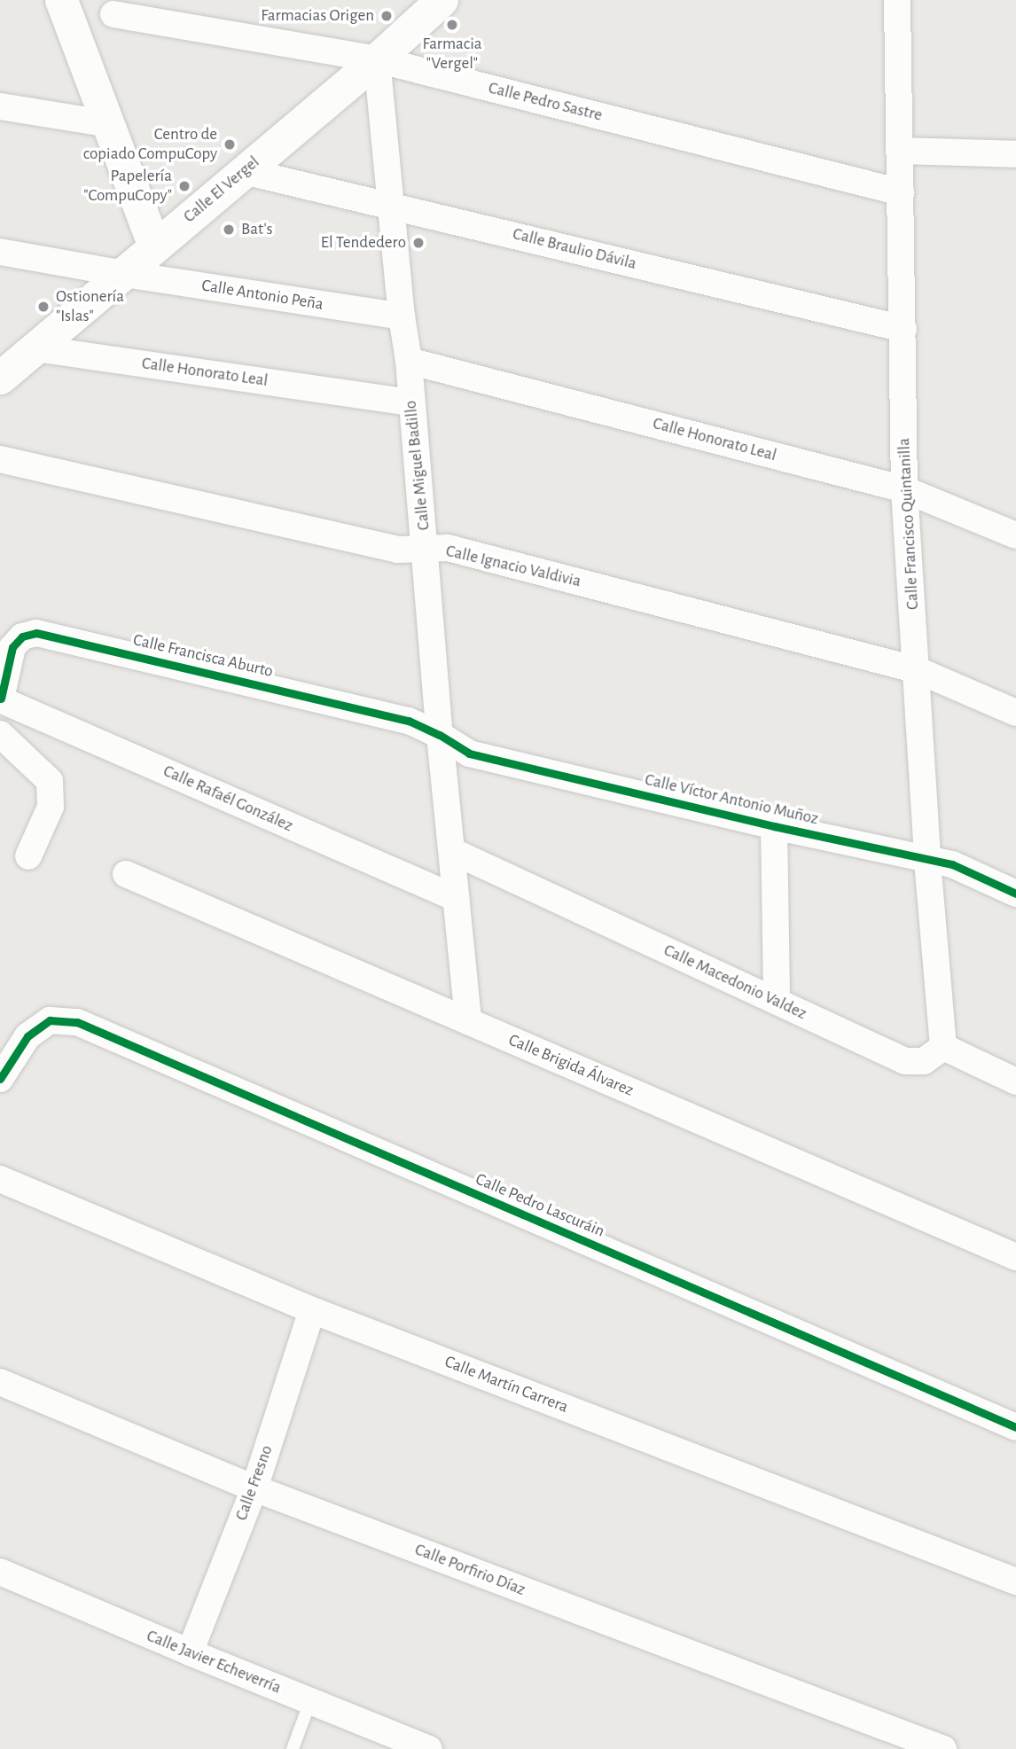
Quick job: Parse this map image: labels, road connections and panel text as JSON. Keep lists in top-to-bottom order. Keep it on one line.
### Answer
{"streets":{"street":["Calle Pedro Sastre","Calle El Vergel","Calle Braulio Dávila","Calle Antonio Peña","Calle Honorato Leal","Calle Miguel Badillo","Calle Francisco Quintanilla","Calle Ignacio Valdivia","Calle Francisca Aburto","Calle Rafaél González","Calle Víctor Antonio Muñoz","Calle Macedonio Valdez","Calle Brigida Álvarez","Calle Pedro Lascuráin","Calle Martín Carrera","Calle Fresno","Calle Porfirio Díaz","Calle Javier Echeverría"]},"crossings":[["Calle Pedro Sastre","Calle El Vergel"],["Calle Pedro Sastre","Calle Miguel Badillo"],["Calle Pedro Sastre","Calle Francisco Quintanilla"],["Calle El Vergel","Calle Braulio Dávila"],["Calle El Vergel","Calle Antonio Peña"],["Calle El Vergel","Calle Honorato Leal"],["Calle El Vergel","Calle Miguel Badillo"],["Calle Braulio Dávila","Calle Miguel Badillo"],["Calle Braulio Dávila","Calle Francisco Quintanilla"],["Calle Antonio Peña","Calle Miguel Badillo"],["Calle Honorato Leal","Calle Miguel Badillo"],["Calle Honorato Leal","Calle Francisco Quintanilla"],["Calle Miguel Badillo","Calle Ignacio Valdivia"],["Calle Miguel Badillo","Calle Francisca Aburto"],["Calle Miguel Badillo","Calle Rafaél González"],["Calle Miguel Badillo","Calle Víctor Antonio Muñoz"],["Calle Miguel Badillo","Calle Macedonio Valdez"],["Calle Miguel Badillo","Calle Brigida Álvarez"],["Calle Francisco Quintanilla","Calle Ignacio Valdivia"],["Calle Francisco Quintanilla","Calle Víctor Antonio Muñoz"],["Calle Francisco Quintanilla","Calle Macedonio Valdez"],["Calle Francisca Aburto","Calle Rafaél González"],["Calle Francisca Aburto","Calle Víctor Antonio Muñoz"],["Calle Martín Carrera","Calle Fresno"],["Calle Fresno","Calle Porfirio Díaz"],["Calle Fresno","Calle Javier Echeverría"]],"places":["Farmacias Origen","Farmacia \"Vergel\"","Centro de copiado CompuCopy","Papelería \"CompuCopy\"","Bat's","El Tendedero","Ostionería \"Islas\""]}
